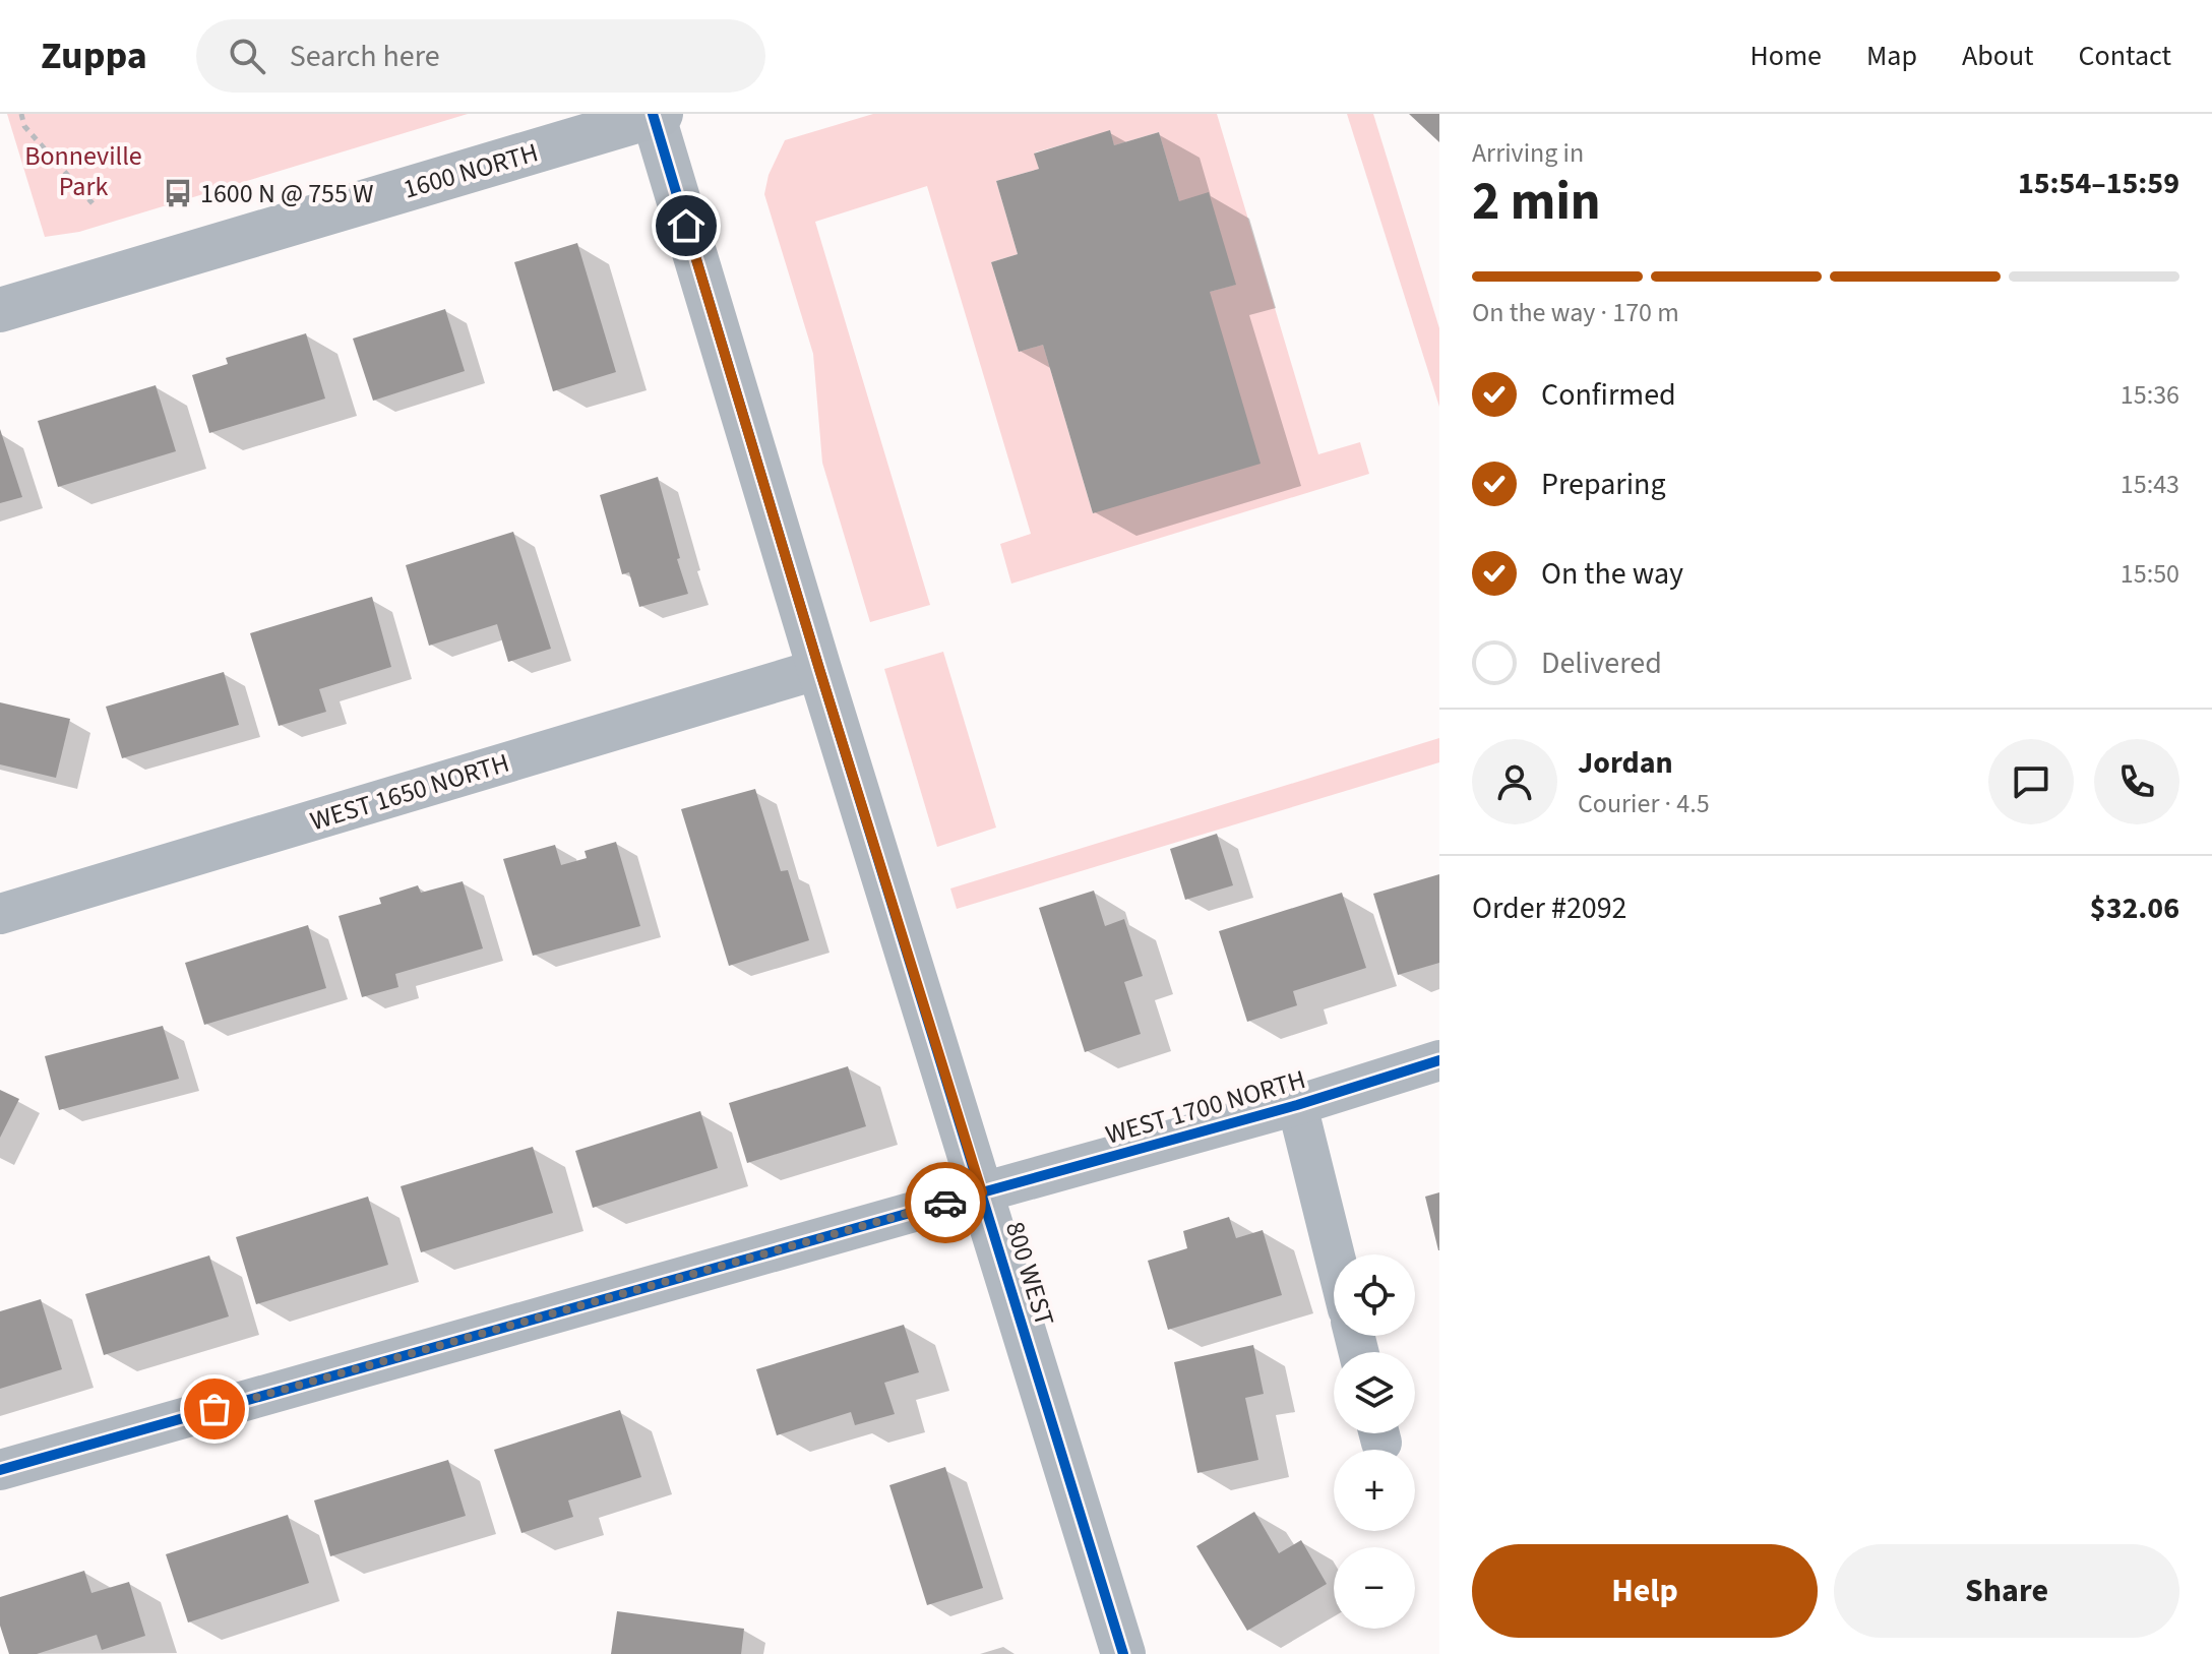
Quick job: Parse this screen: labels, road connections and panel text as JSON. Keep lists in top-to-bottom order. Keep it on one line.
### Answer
{"streets":{"main road":["1600 NORTH"],"street":["WEST 1650 NORTH","WEST 1700 NORTH","800 WEST"]},"crossings":[["1600 NORTH","800 WEST"],["WEST 1650 NORTH","800 WEST"],["WEST 1700 NORTH","800 WEST"]],"parks":["Bonneville Park"],"places":{"bus stop":["1600 N @ 755 W"]},"page":{"header":"Zuppa","search":"Search here","nav":["Home","Map","About","Contact"],"heading":["2 min","Arriving in","15:54–15:59"],"panel":["Jordan","Courier · 4.5","Order #2092","$32.06"],"bar":"On the way · 170 m","list":[["Confirmed","15:36"],["Preparing","15:43"],["On the way","15:50"],"Delivered"],"map_buttons":["+","−"],"buttons":["Help","Share"]}}
